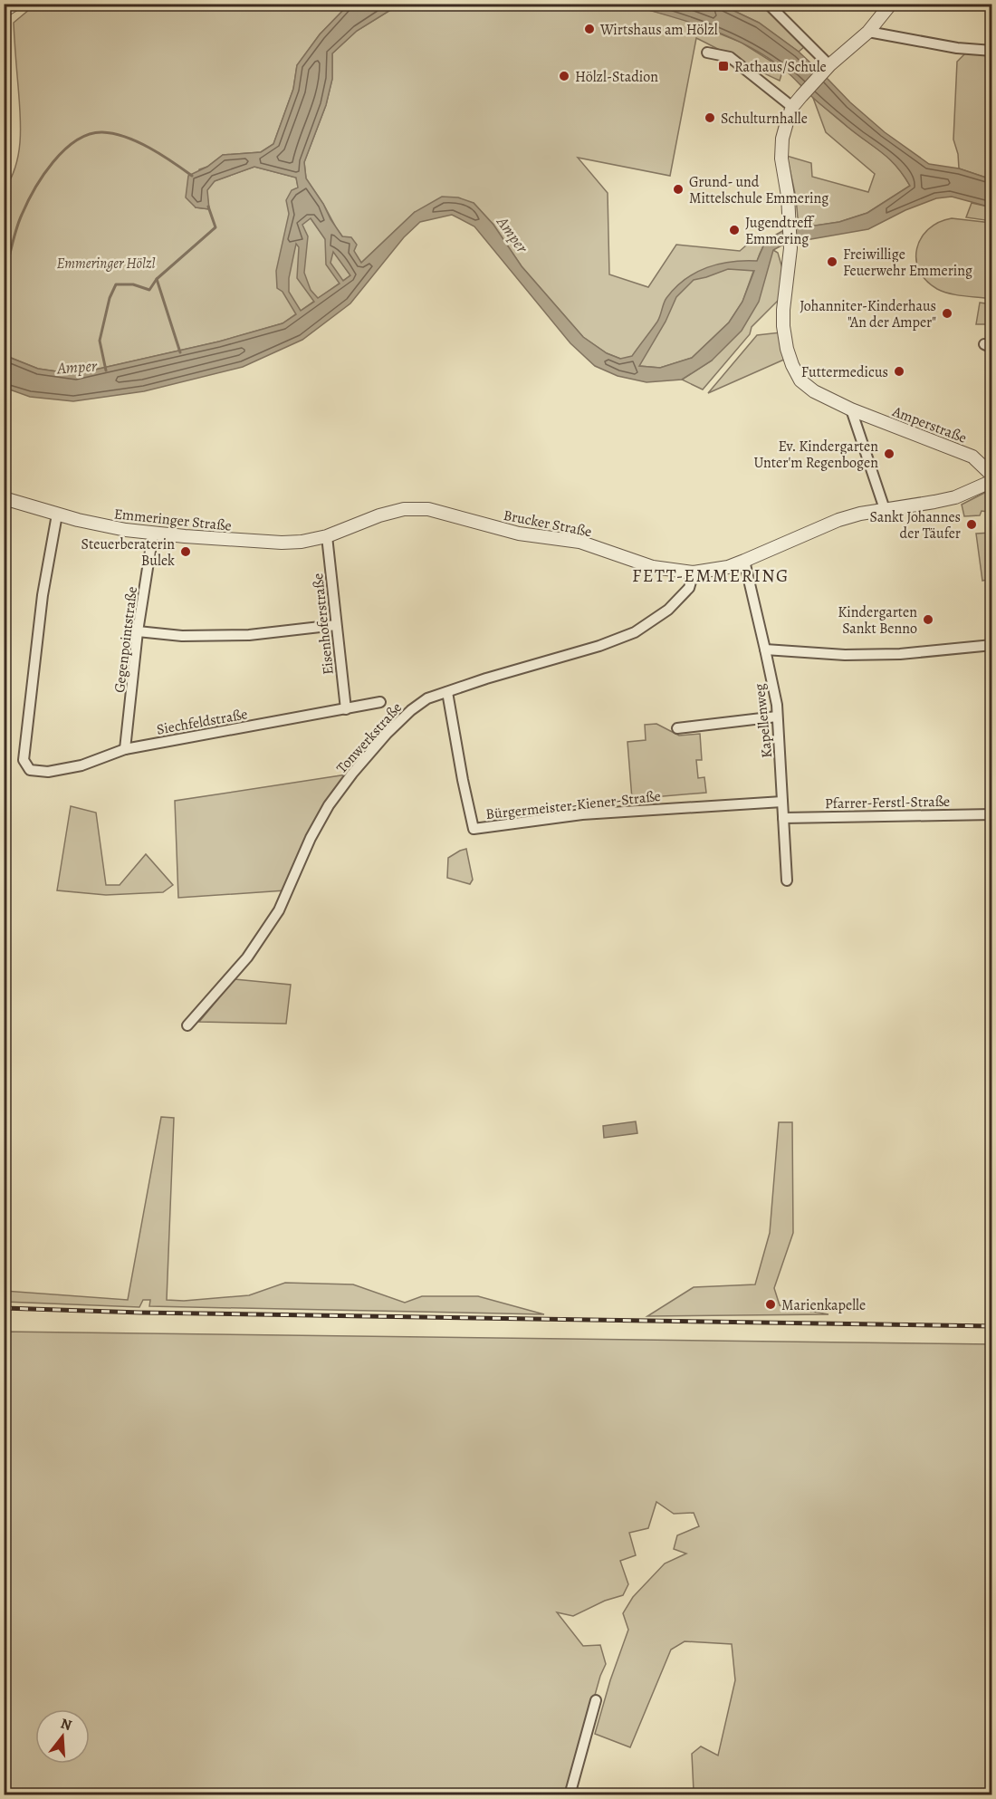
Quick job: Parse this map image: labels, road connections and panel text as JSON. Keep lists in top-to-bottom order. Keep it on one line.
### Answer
{"streets":{"street":["Amperstraße","Emmeringer Straße","Brucker Straße","Eisenhoferstraße","Gegenpointstraße","Siechfeldstraße","Kapellenweg","Tonwerkstraße","Pfarrer-Ferstl-Straße","Bürgermeister-Kiener-Straße"]},"crossings":[["Emmeringer Straße","Brucker Straße"],["Emmeringer Straße","Eisenhoferstraße"],["Emmeringer Straße","Gegenpointstraße"],["Emmeringer Straße","Siechfeldstraße"],["Brucker Straße","Kapellenweg"],["Brucker Straße","Tonwerkstraße"],["Eisenhoferstraße","Siechfeldstraße"],["Gegenpointstraße","Siechfeldstraße"],["Kapellenweg","Pfarrer-Ferstl-Straße"],["Kapellenweg","Bürgermeister-Kiener-Straße"],["Tonwerkstraße","Bürgermeister-Kiener-Straße"]],"districts":["FETT-EMMERING"],"water":["Amper"],"parks":["Emmeringer Hölzl"],"places":{"other":["Wirtshaus am Hölzl","Hölzl-Stadion","Schulturnhalle","Grund- und Mittelschule Emmering","Jugendtreff Emmering","Freiwillige Feuerwehr Emmering","Johanniter-Kinderhaus \"An der Amper\"","Futtermedicus","Ev. Kindergarten Unter'm Regenbogen","Sankt Johannes der Täufer","Steuerberaterin Bulek","Kindergarten Sankt Benno","Marienkapelle"],"transit":["Rathaus/Schule"]},"north":"top"}
